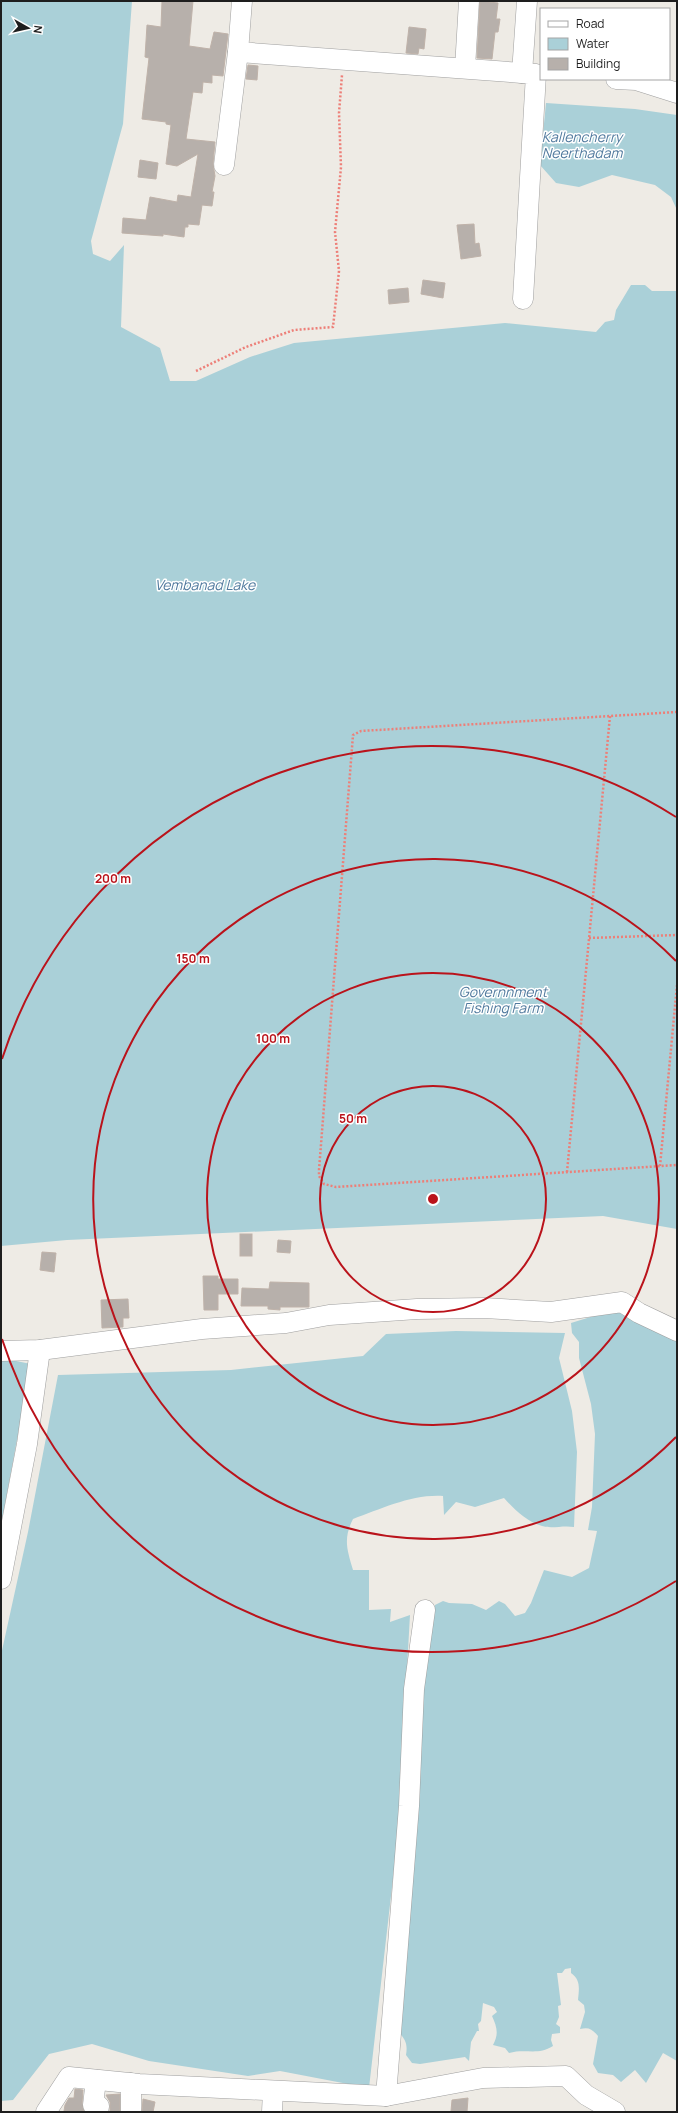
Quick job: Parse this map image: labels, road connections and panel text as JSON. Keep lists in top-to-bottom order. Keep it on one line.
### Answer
{"water":["Kallencherry Neerthadam","Vembanad Lake","Governnment Fishing Farm"],"legend":["Road","Water","Building"],"north":"right","rings":["200 m","150 m","100 m","50 m"]}
